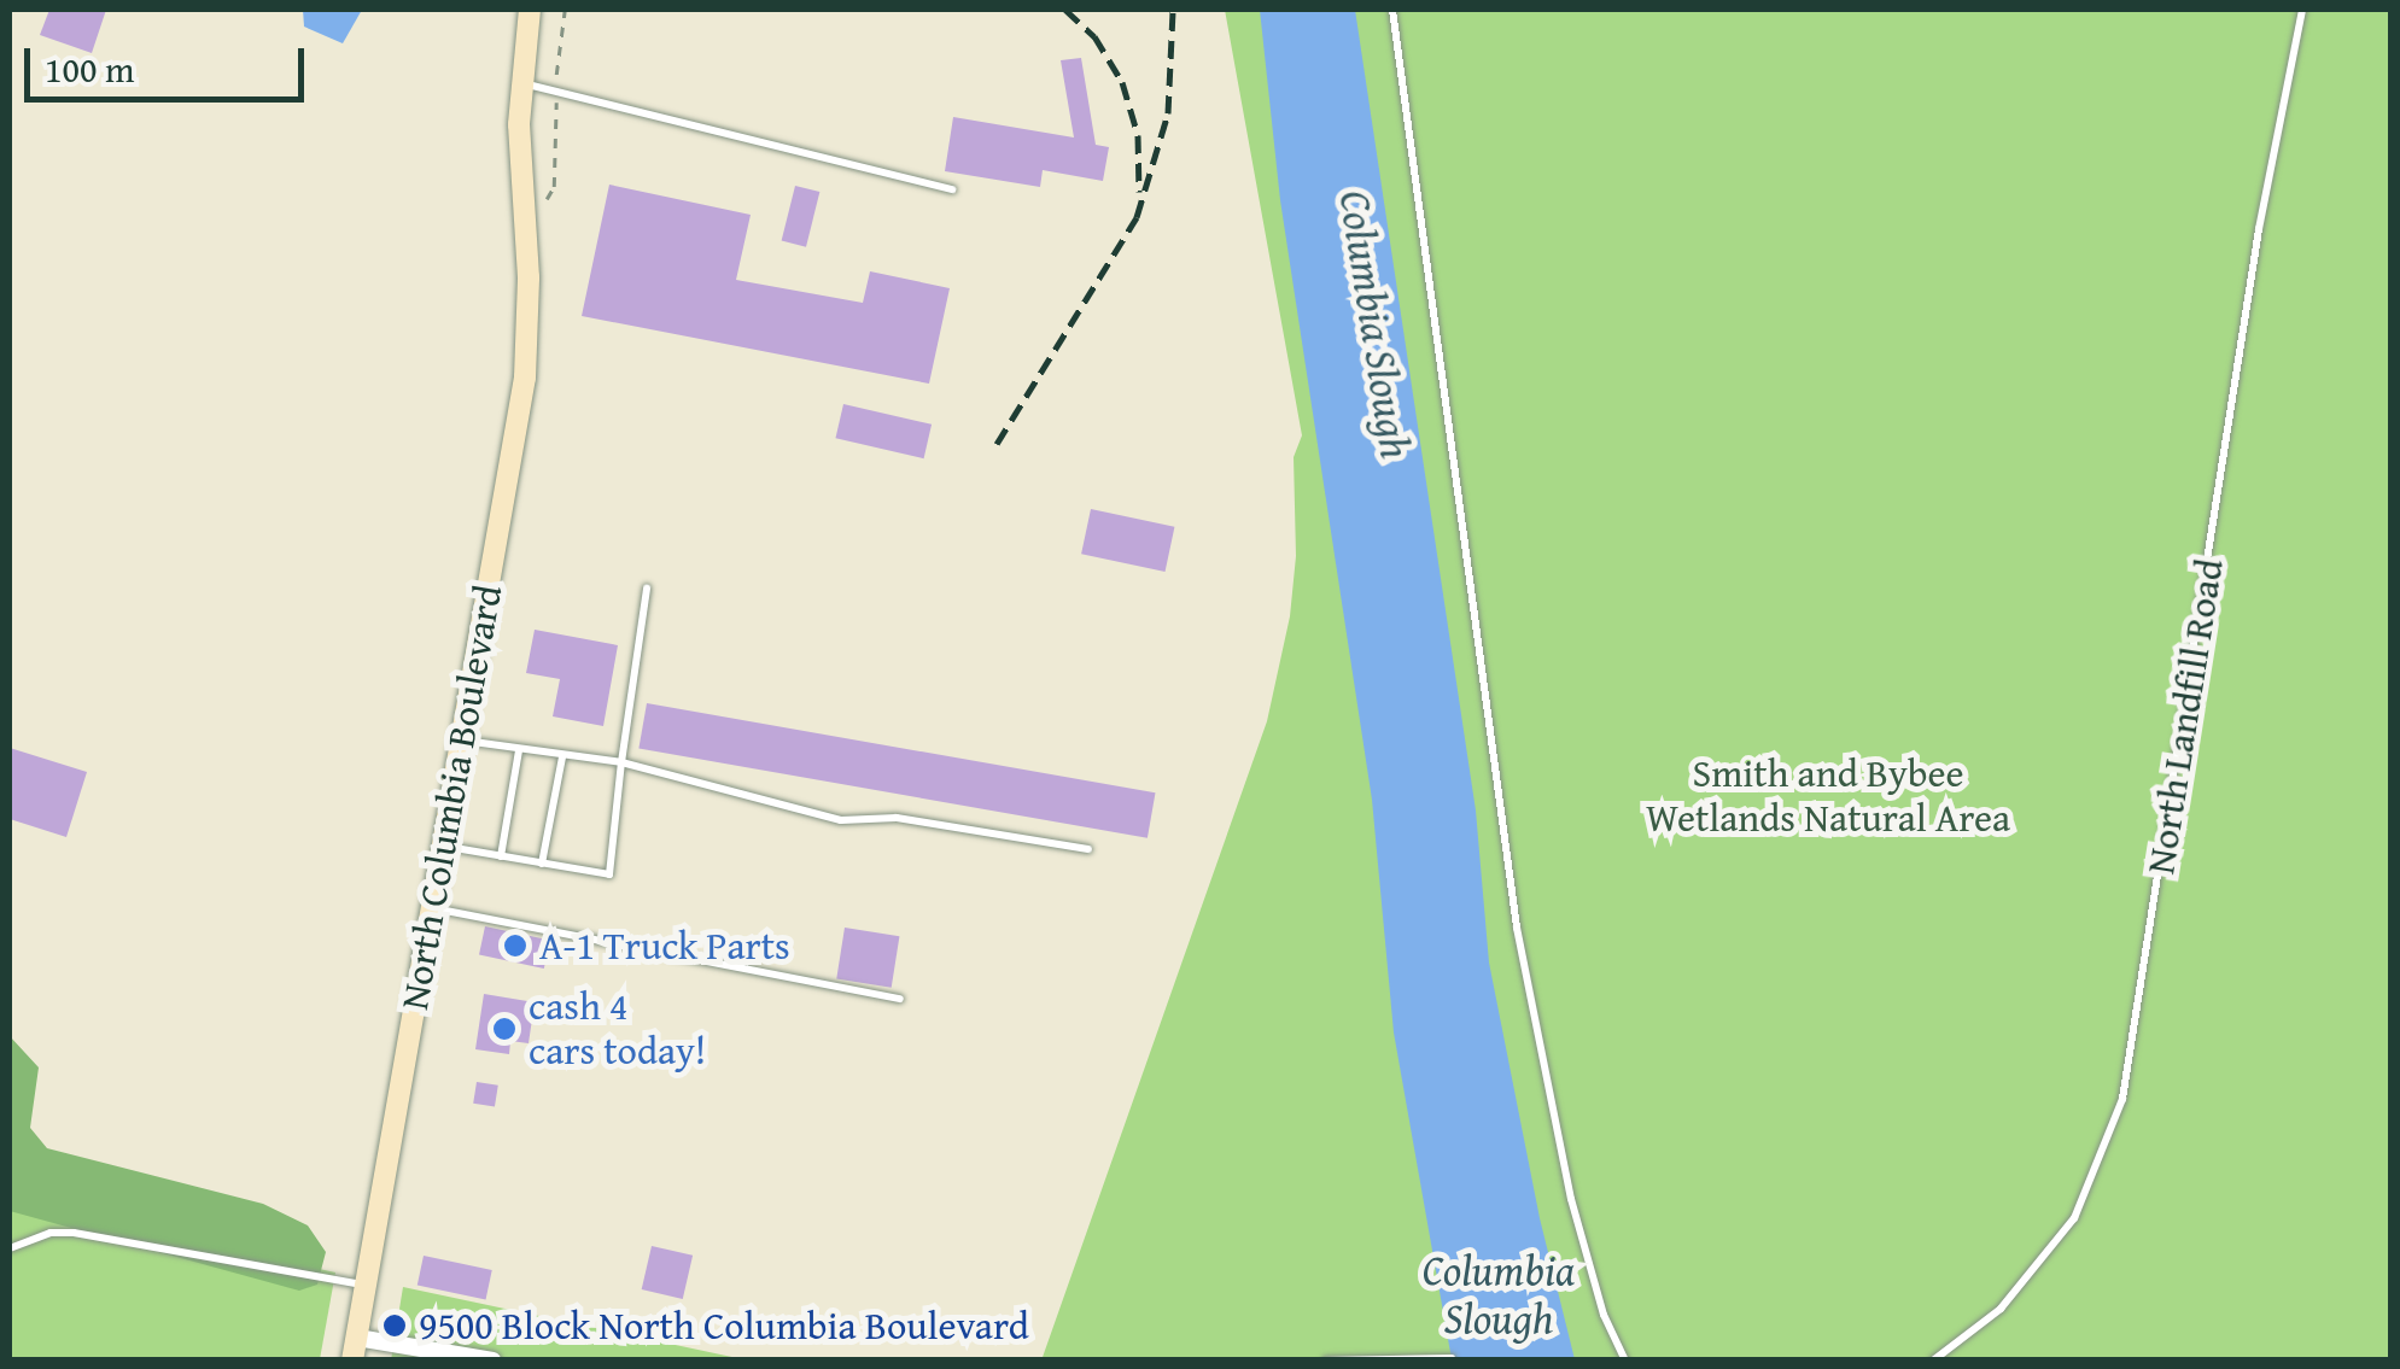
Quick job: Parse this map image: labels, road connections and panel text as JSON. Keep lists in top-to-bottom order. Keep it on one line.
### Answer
{"streets":{"main road":["North Columbia Boulevard"],"lane":["North Landfill Road"]},"water":["Columbia Slough"],"parks":["Smith and Bybee Wetlands Natural Area"],"places":["A-1 Truck Parts","cash 4 cars today!","9500 Block North Columbia Boulevard"],"scale_bar":"100 m"}
